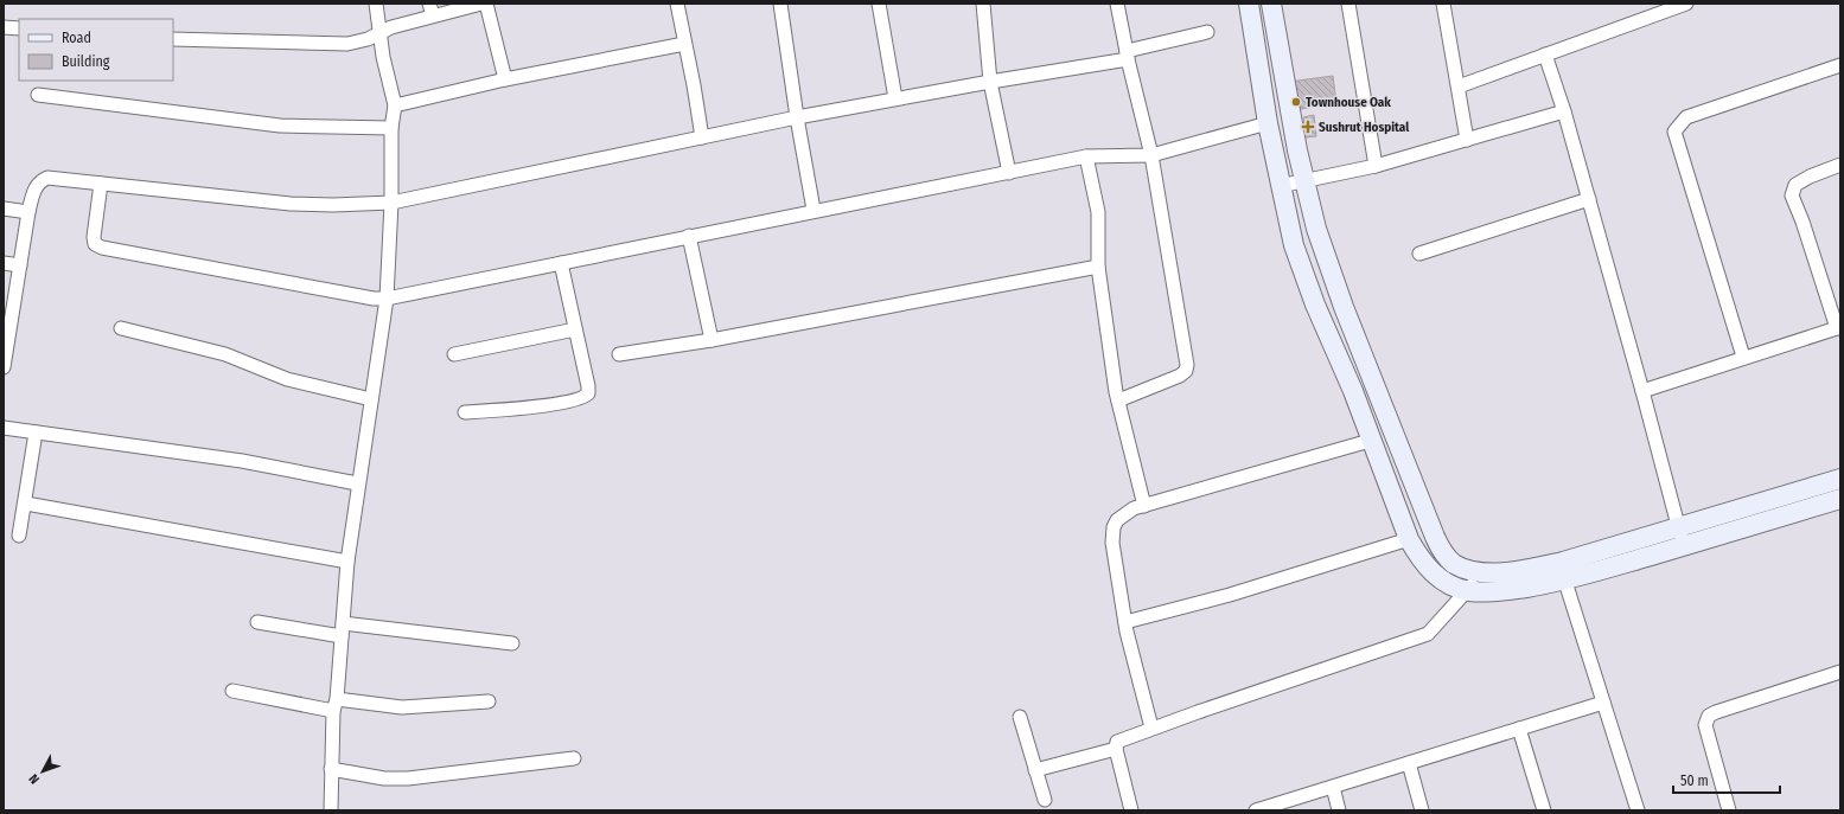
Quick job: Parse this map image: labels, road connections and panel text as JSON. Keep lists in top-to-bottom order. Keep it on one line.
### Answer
{"places":{"other":["Townhouse Oak"],"health":["Sushrut Hospital"]},"legend":["Road","Building"],"scale_bar":"50 m","north":"bottom left"}
